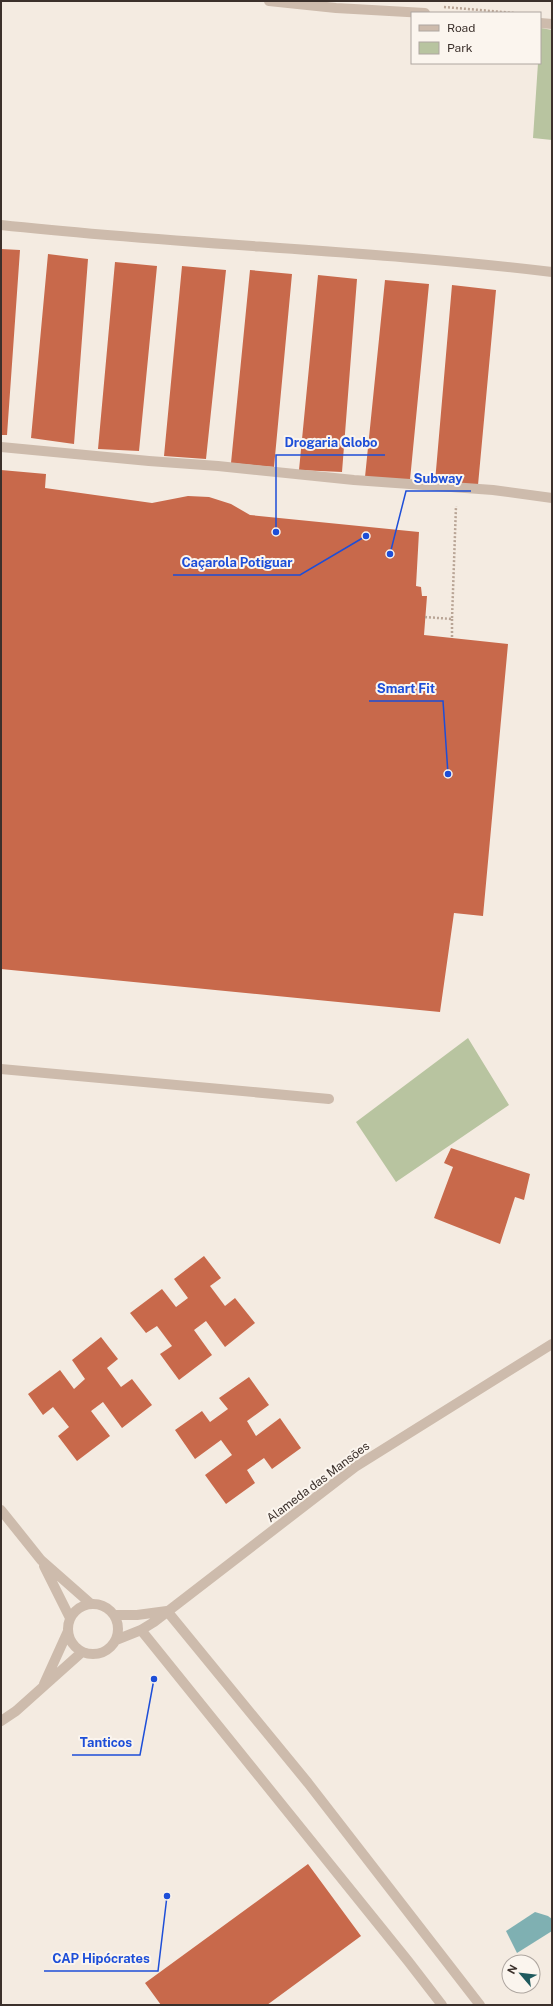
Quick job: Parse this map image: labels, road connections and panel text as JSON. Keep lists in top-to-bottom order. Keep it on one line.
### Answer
{"streets":{"street":["Alameda das Mansões"]},"places":["Drogaria Globo","Caçarola Potiguar","Subway","Smart Fit","Tanticos","CAP Hipócrates"],"legend":["Road","Park"],"north":"top left"}
